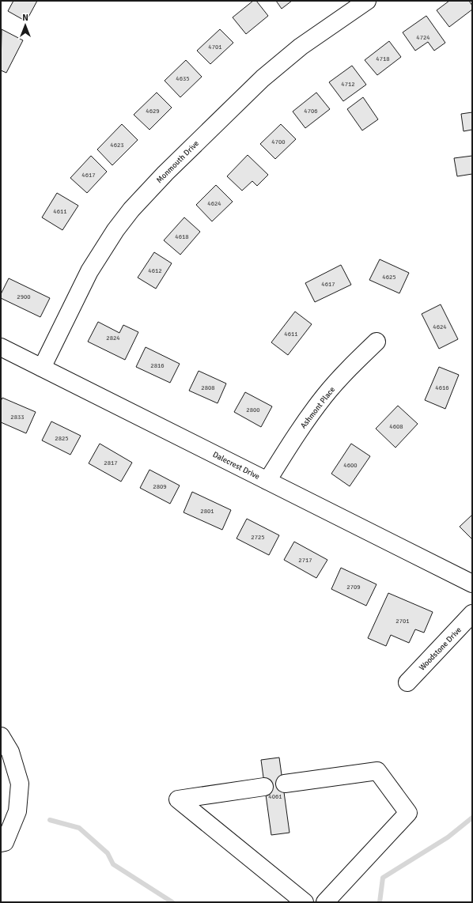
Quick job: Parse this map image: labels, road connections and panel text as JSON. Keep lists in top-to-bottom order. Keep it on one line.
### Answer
{"streets":{"street":["Monmouth Drive","Ashmont Place","Dalecrest Drive","Woodstone Drive"]},"crossings":[["Monmouth Drive","Dalecrest Drive"],["Ashmont Place","Dalecrest Drive"]],"house_numbers":["4724","4701","4718","4635","4712","4629","4706","4700","4623","4617","4624","4611","4618","4612","4625","4617","2900","4624","4611","2824","2816","2808","4616","2800","2833","4608","2825","2817","4600","2809","2801","2725","2717","2709","2701","4061"],"north":"top"}
